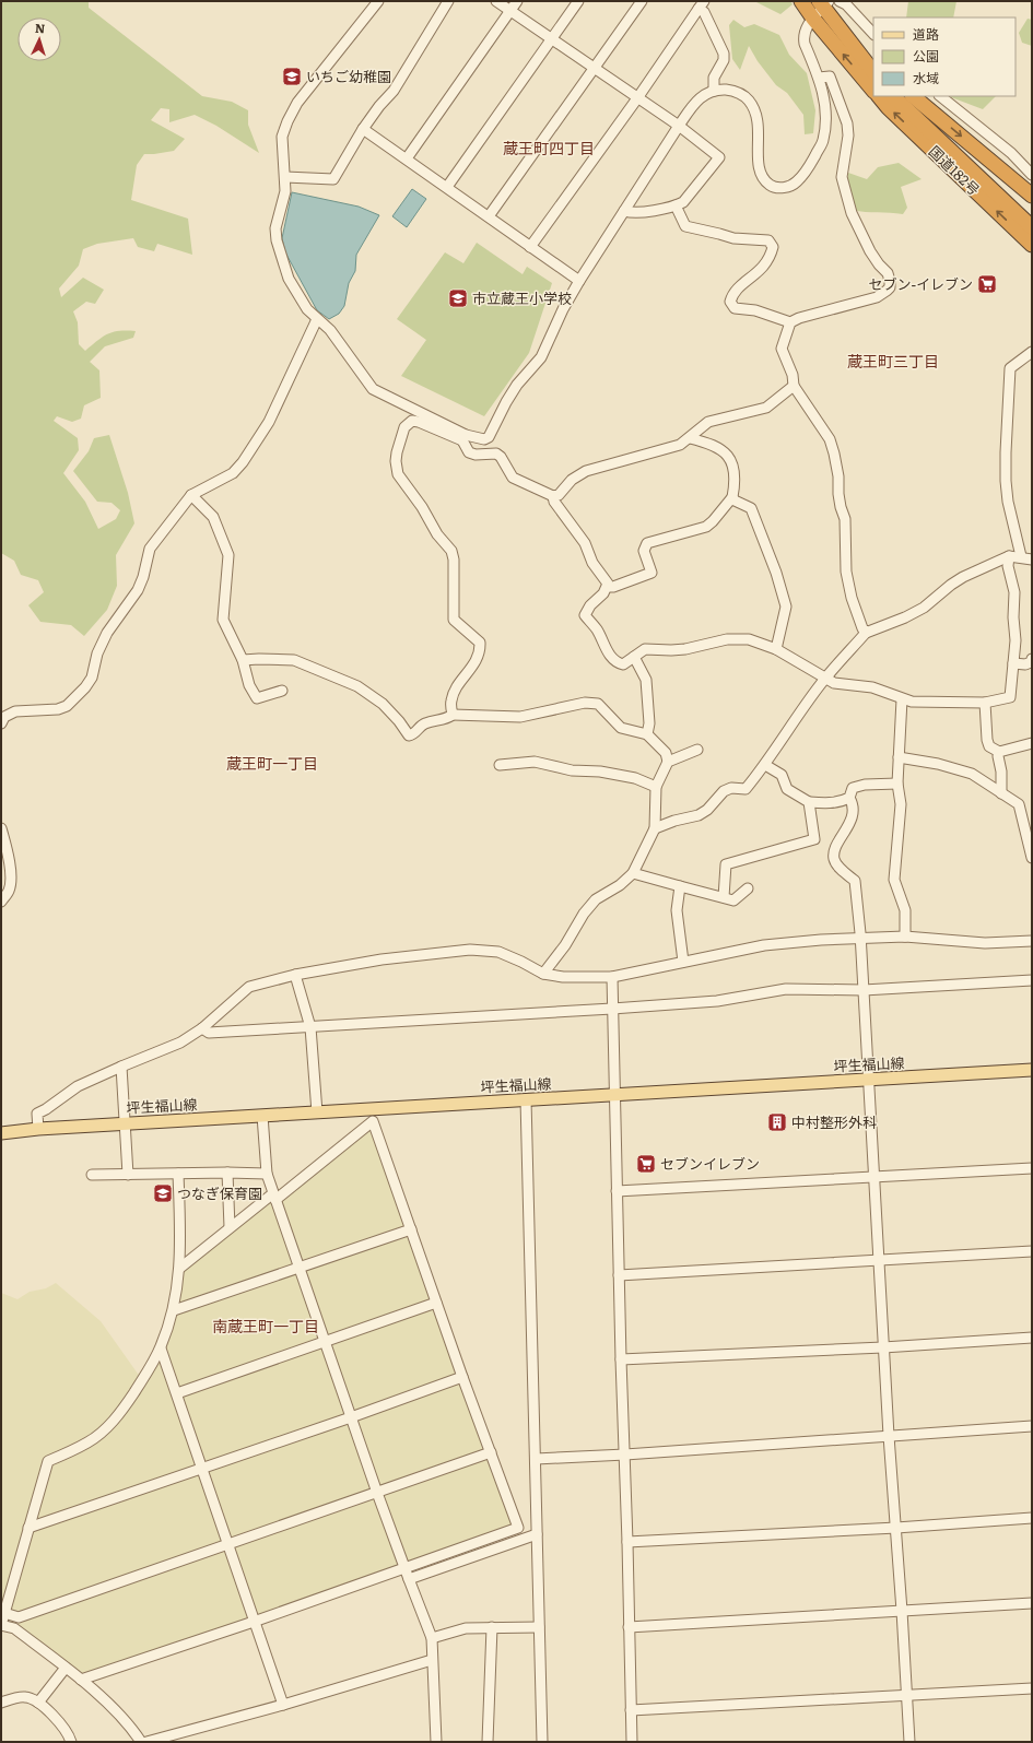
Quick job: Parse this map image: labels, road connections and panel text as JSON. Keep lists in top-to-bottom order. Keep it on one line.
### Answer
{"streets":{"highway":["国道182号"],"main road":["坪生福山線"]},"districts":["蔵王町四丁目","蔵王町三丁目","蔵王町一丁目","南蔵王町一丁目"],"places":{"school or university":["いちご幼稚園","市立蔵王小学校","つなぎ保育園"],"supermarket":["セブン-イレブン","セブンイレブン"],"building":["中村整形外科"]},"legend":["道路","公園","水域"],"north":"top"}
